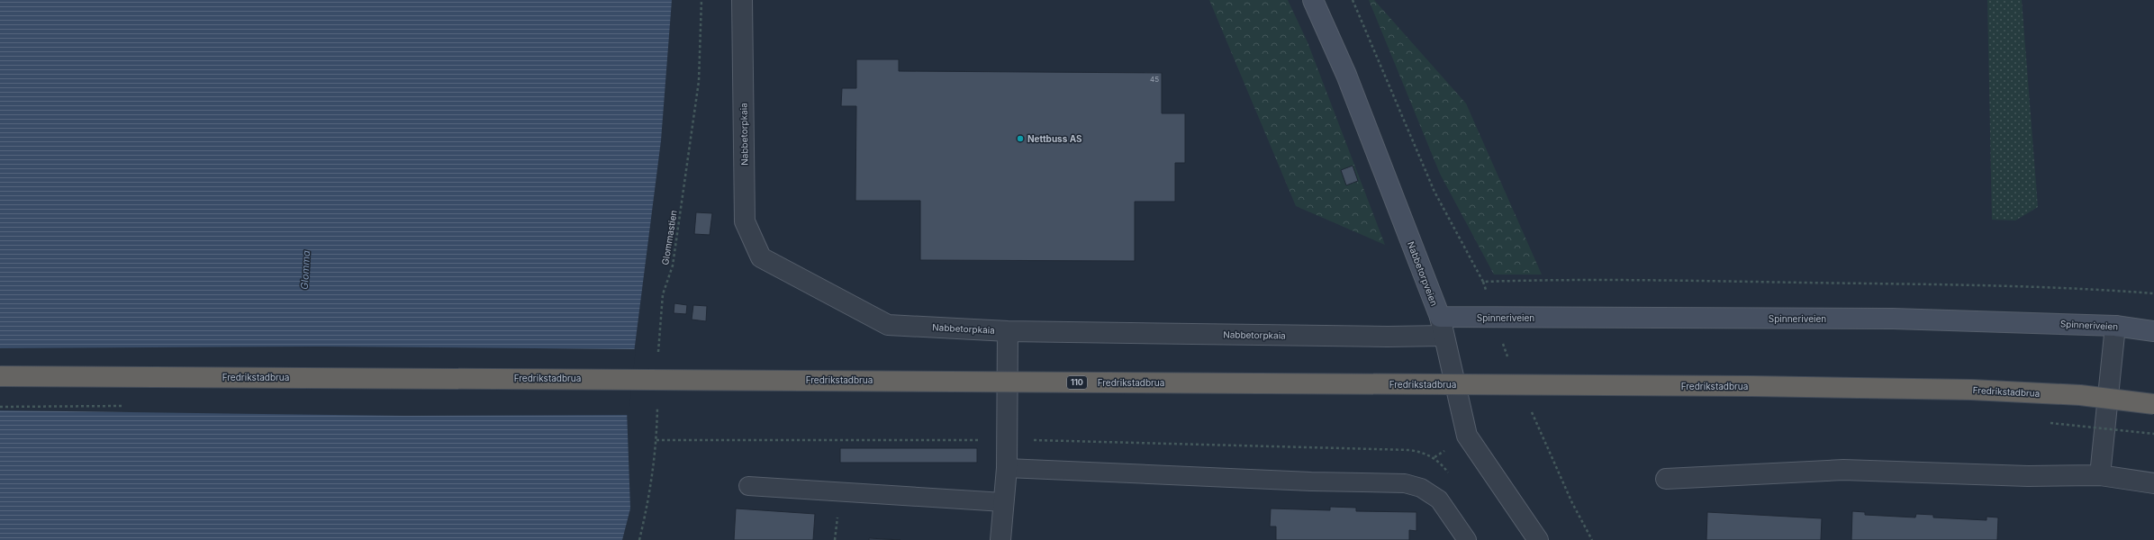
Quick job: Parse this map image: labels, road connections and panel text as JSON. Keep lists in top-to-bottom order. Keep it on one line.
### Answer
{"streets":{"highway":["Fredrikstadbrua","110"],"main road":["Nabbetorpveien","Spinneriveien"],"street":["Nabbetorpkaia"],"path":["Glommastien"]},"crossings":[["Nabbetorpkaia","Nabbetorpveien"],["Nabbetorpkaia","Spinneriveien"],["Nabbetorpveien","Spinneriveien"]],"water":["Glomma"],"places":["Nettbuss AS"],"house_numbers":["45"]}
